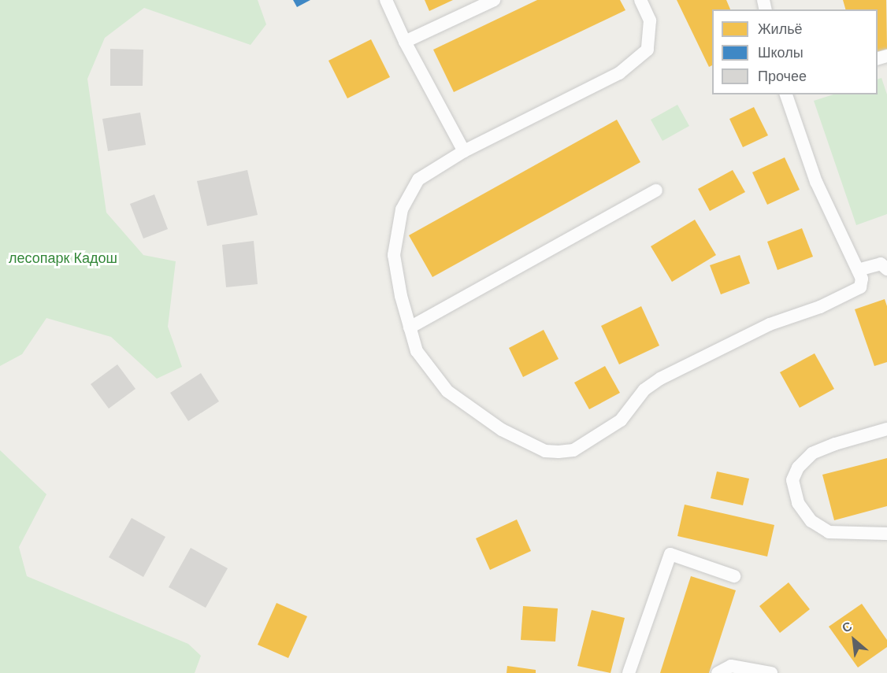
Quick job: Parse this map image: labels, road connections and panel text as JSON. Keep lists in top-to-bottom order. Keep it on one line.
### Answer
{"parks":["лесопарк Кадош"],"legend":["Жильё","Школы","Прочее"],"north":"top left"}
